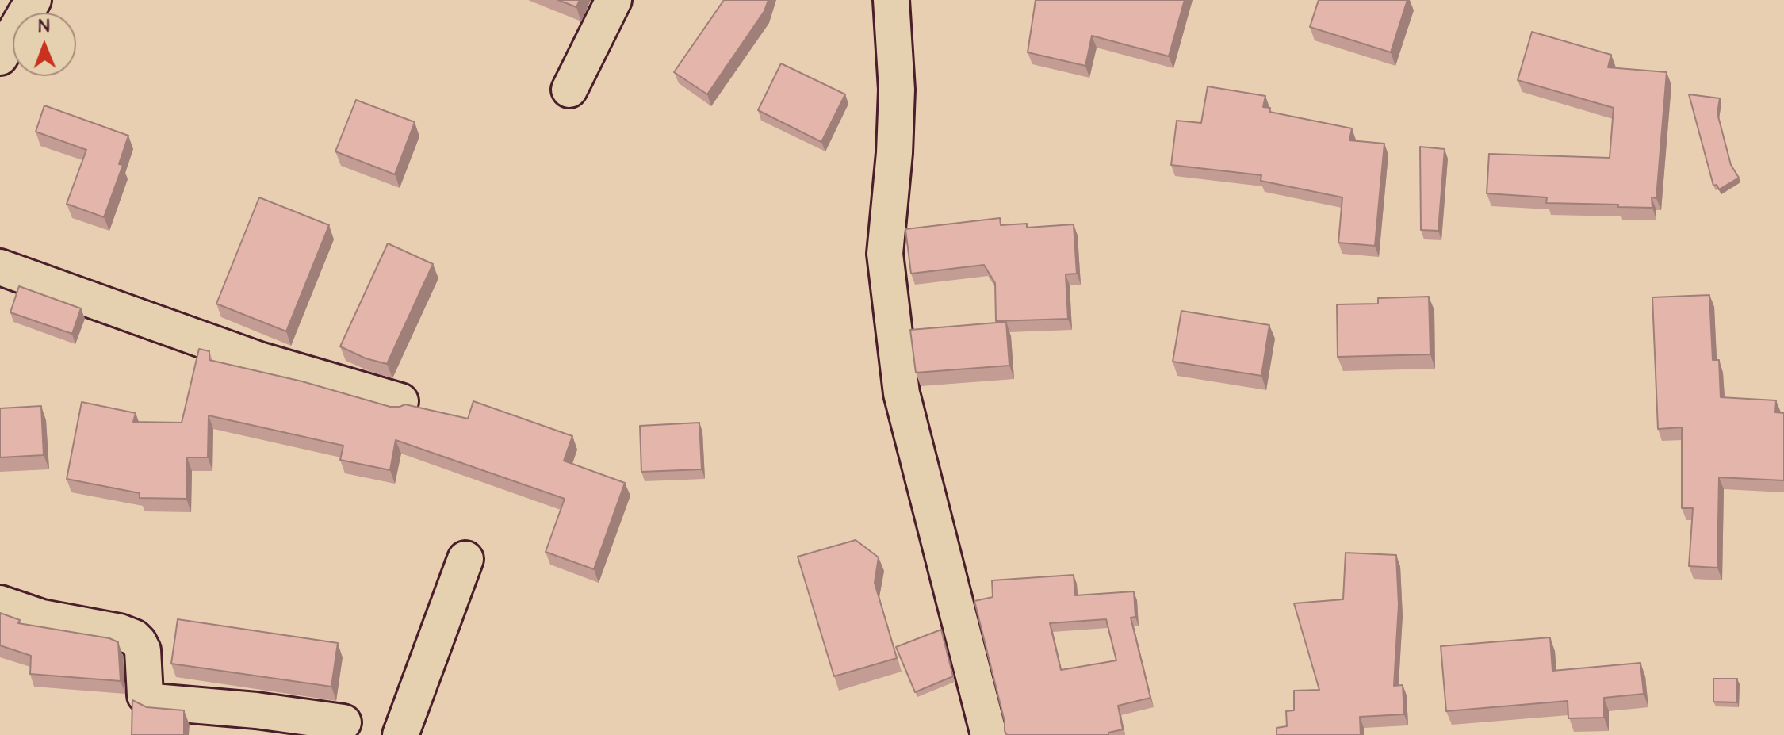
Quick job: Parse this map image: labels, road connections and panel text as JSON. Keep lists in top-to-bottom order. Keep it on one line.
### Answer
{"north":"top"}
